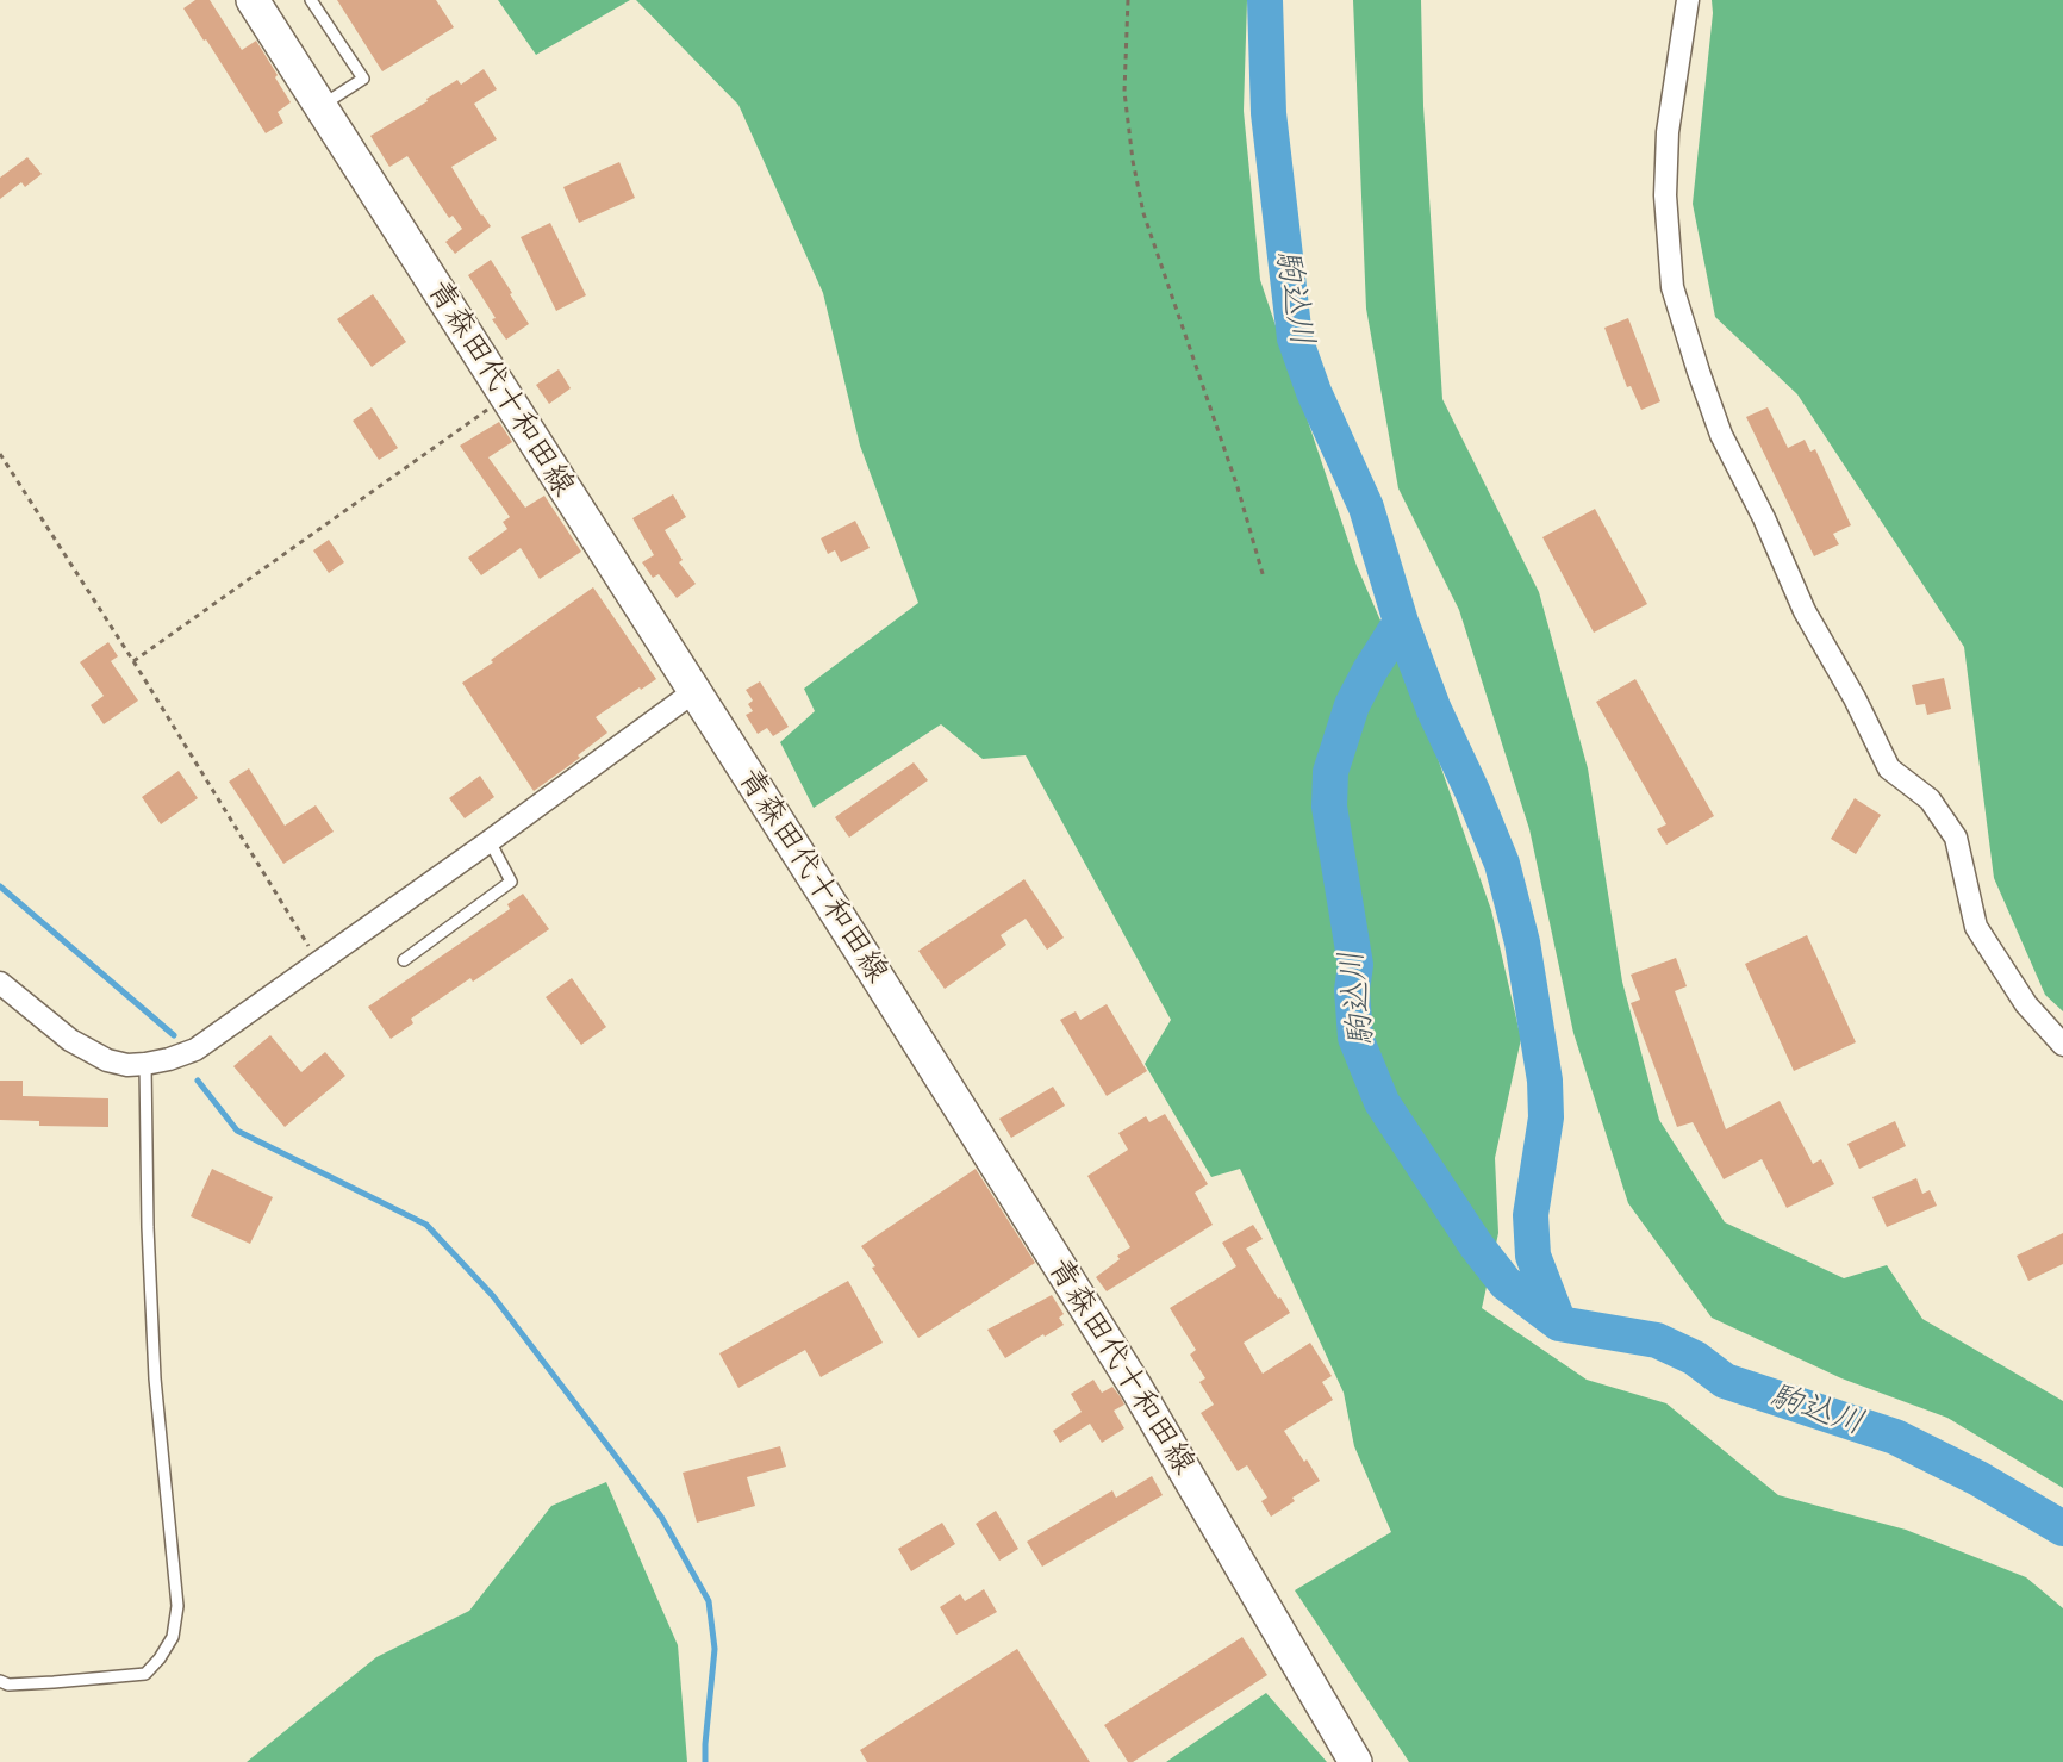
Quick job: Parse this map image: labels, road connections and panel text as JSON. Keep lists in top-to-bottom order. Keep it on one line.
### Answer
{"streets":{"main road":["青森田代十和田線"]},"water":["駒込川"]}
